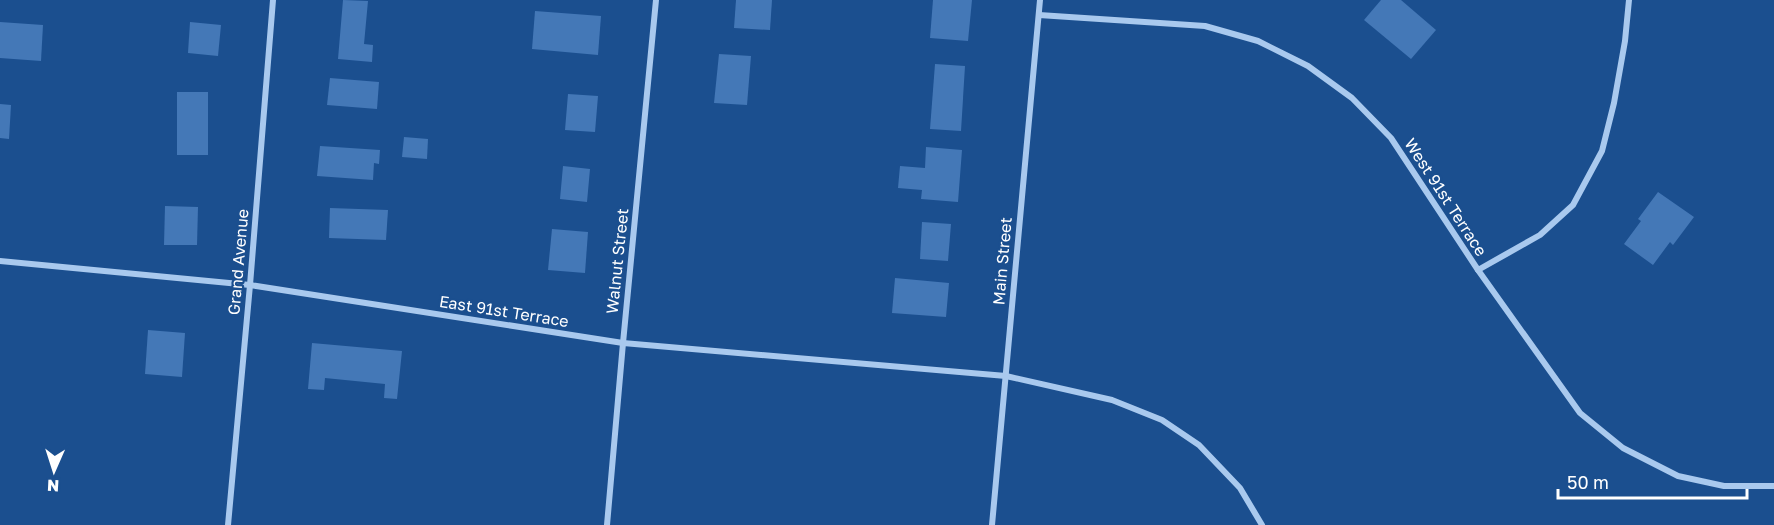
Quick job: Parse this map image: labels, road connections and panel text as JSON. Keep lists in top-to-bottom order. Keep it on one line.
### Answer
{"streets":{"street":["West 91st Terrace","Walnut Street","Main Street","Grand Avenue","East 91st Terrace"]},"crossings":[["West 91st Terrace","Main Street"],["Walnut Street","East 91st Terrace"],["Main Street","East 91st Terrace"],["Grand Avenue","East 91st Terrace"]],"scale_bar":"50 m","north":"bottom"}
